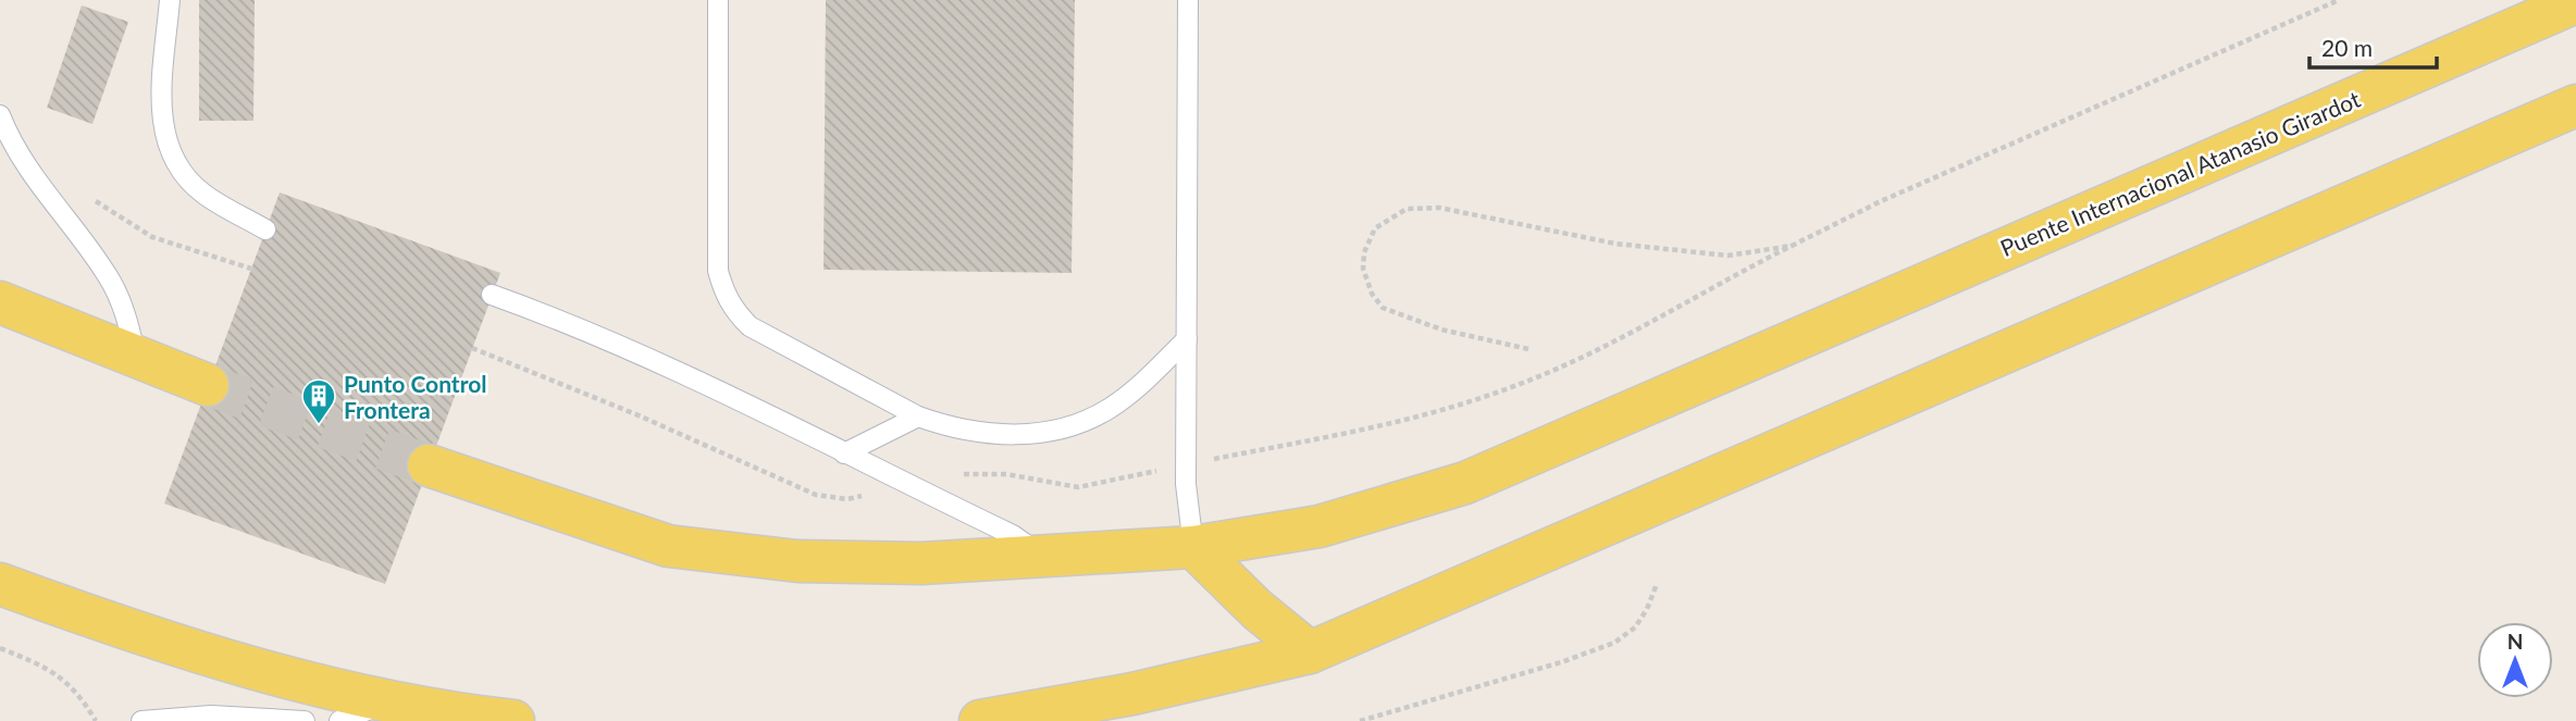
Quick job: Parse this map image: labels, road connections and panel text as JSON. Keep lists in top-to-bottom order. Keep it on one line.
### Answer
{"streets":{"main road":["Puente Internacional Atanasio Girardot"]},"places":{"building":["Punto Control Frontera"]},"scale_bar":"20 m","north":"top"}
